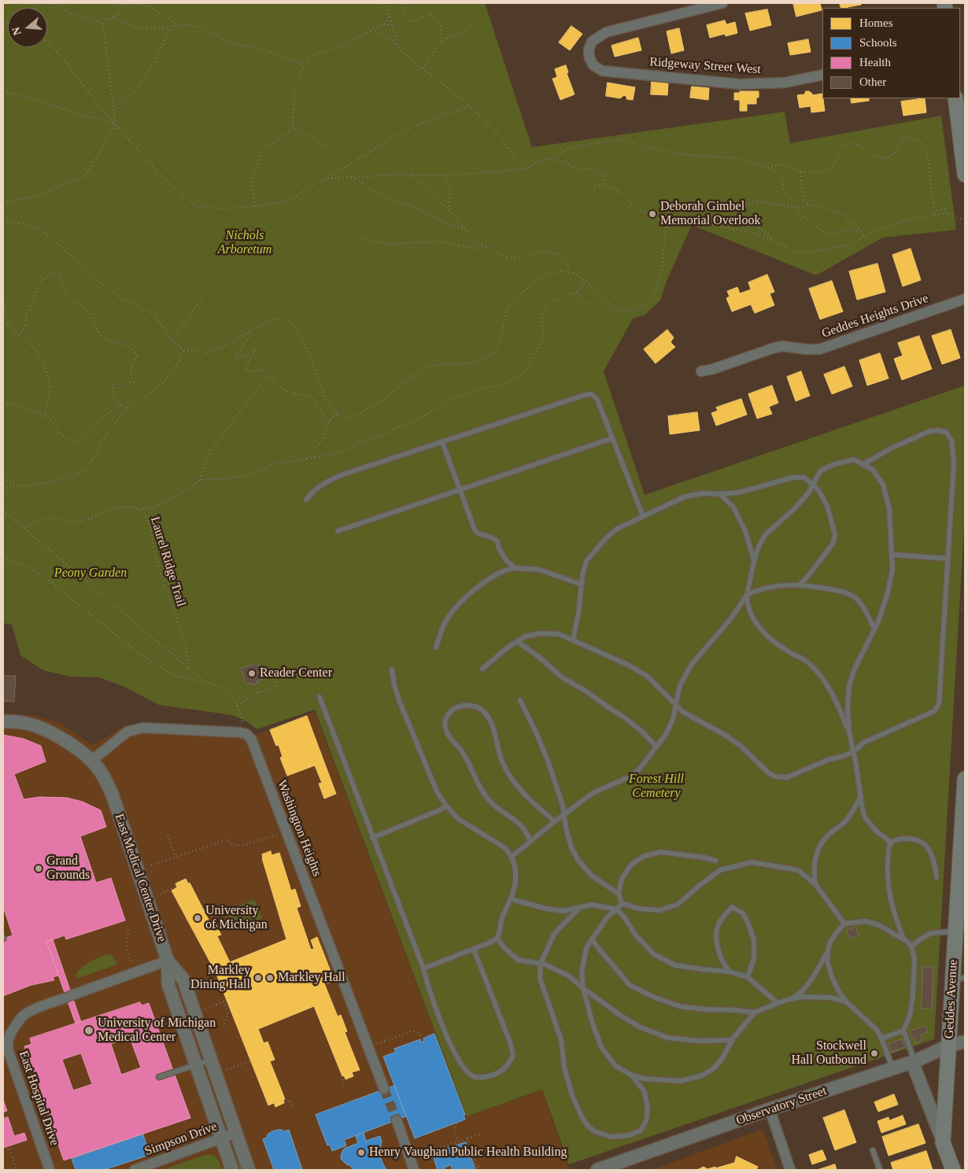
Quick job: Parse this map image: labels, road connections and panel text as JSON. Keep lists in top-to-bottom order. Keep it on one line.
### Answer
{"streets":{"main road":["Geddes Avenue"],"street":["Ridgeway Street West","Geddes Heights Drive","Washington Heights","East Medical Center Drive","East Hospital Drive","Observatory Street","Simpson Drive"],"path":["Laurel Ridge Trail"]},"crossings":[["East Medical Center Drive","East Hospital Drive"],["East Medical Center Drive","Simpson Drive"],["Geddes Avenue","Observatory Street"]],"parks":["Nichols Arboretum","Peony Garden","Forest Hill Cemetery"],"places":["Deborah Gimbel Memorial Overlook","Reader Center","Grand Grounds","University of Michigan","Markley Dining Hall","Markley Hall","University of Michigan Medical Center","Stockwell Hall Outbound","Henry Vaughan Public Health Building"],"legend":["Homes","Schools","Health","Other"],"north":"left"}
